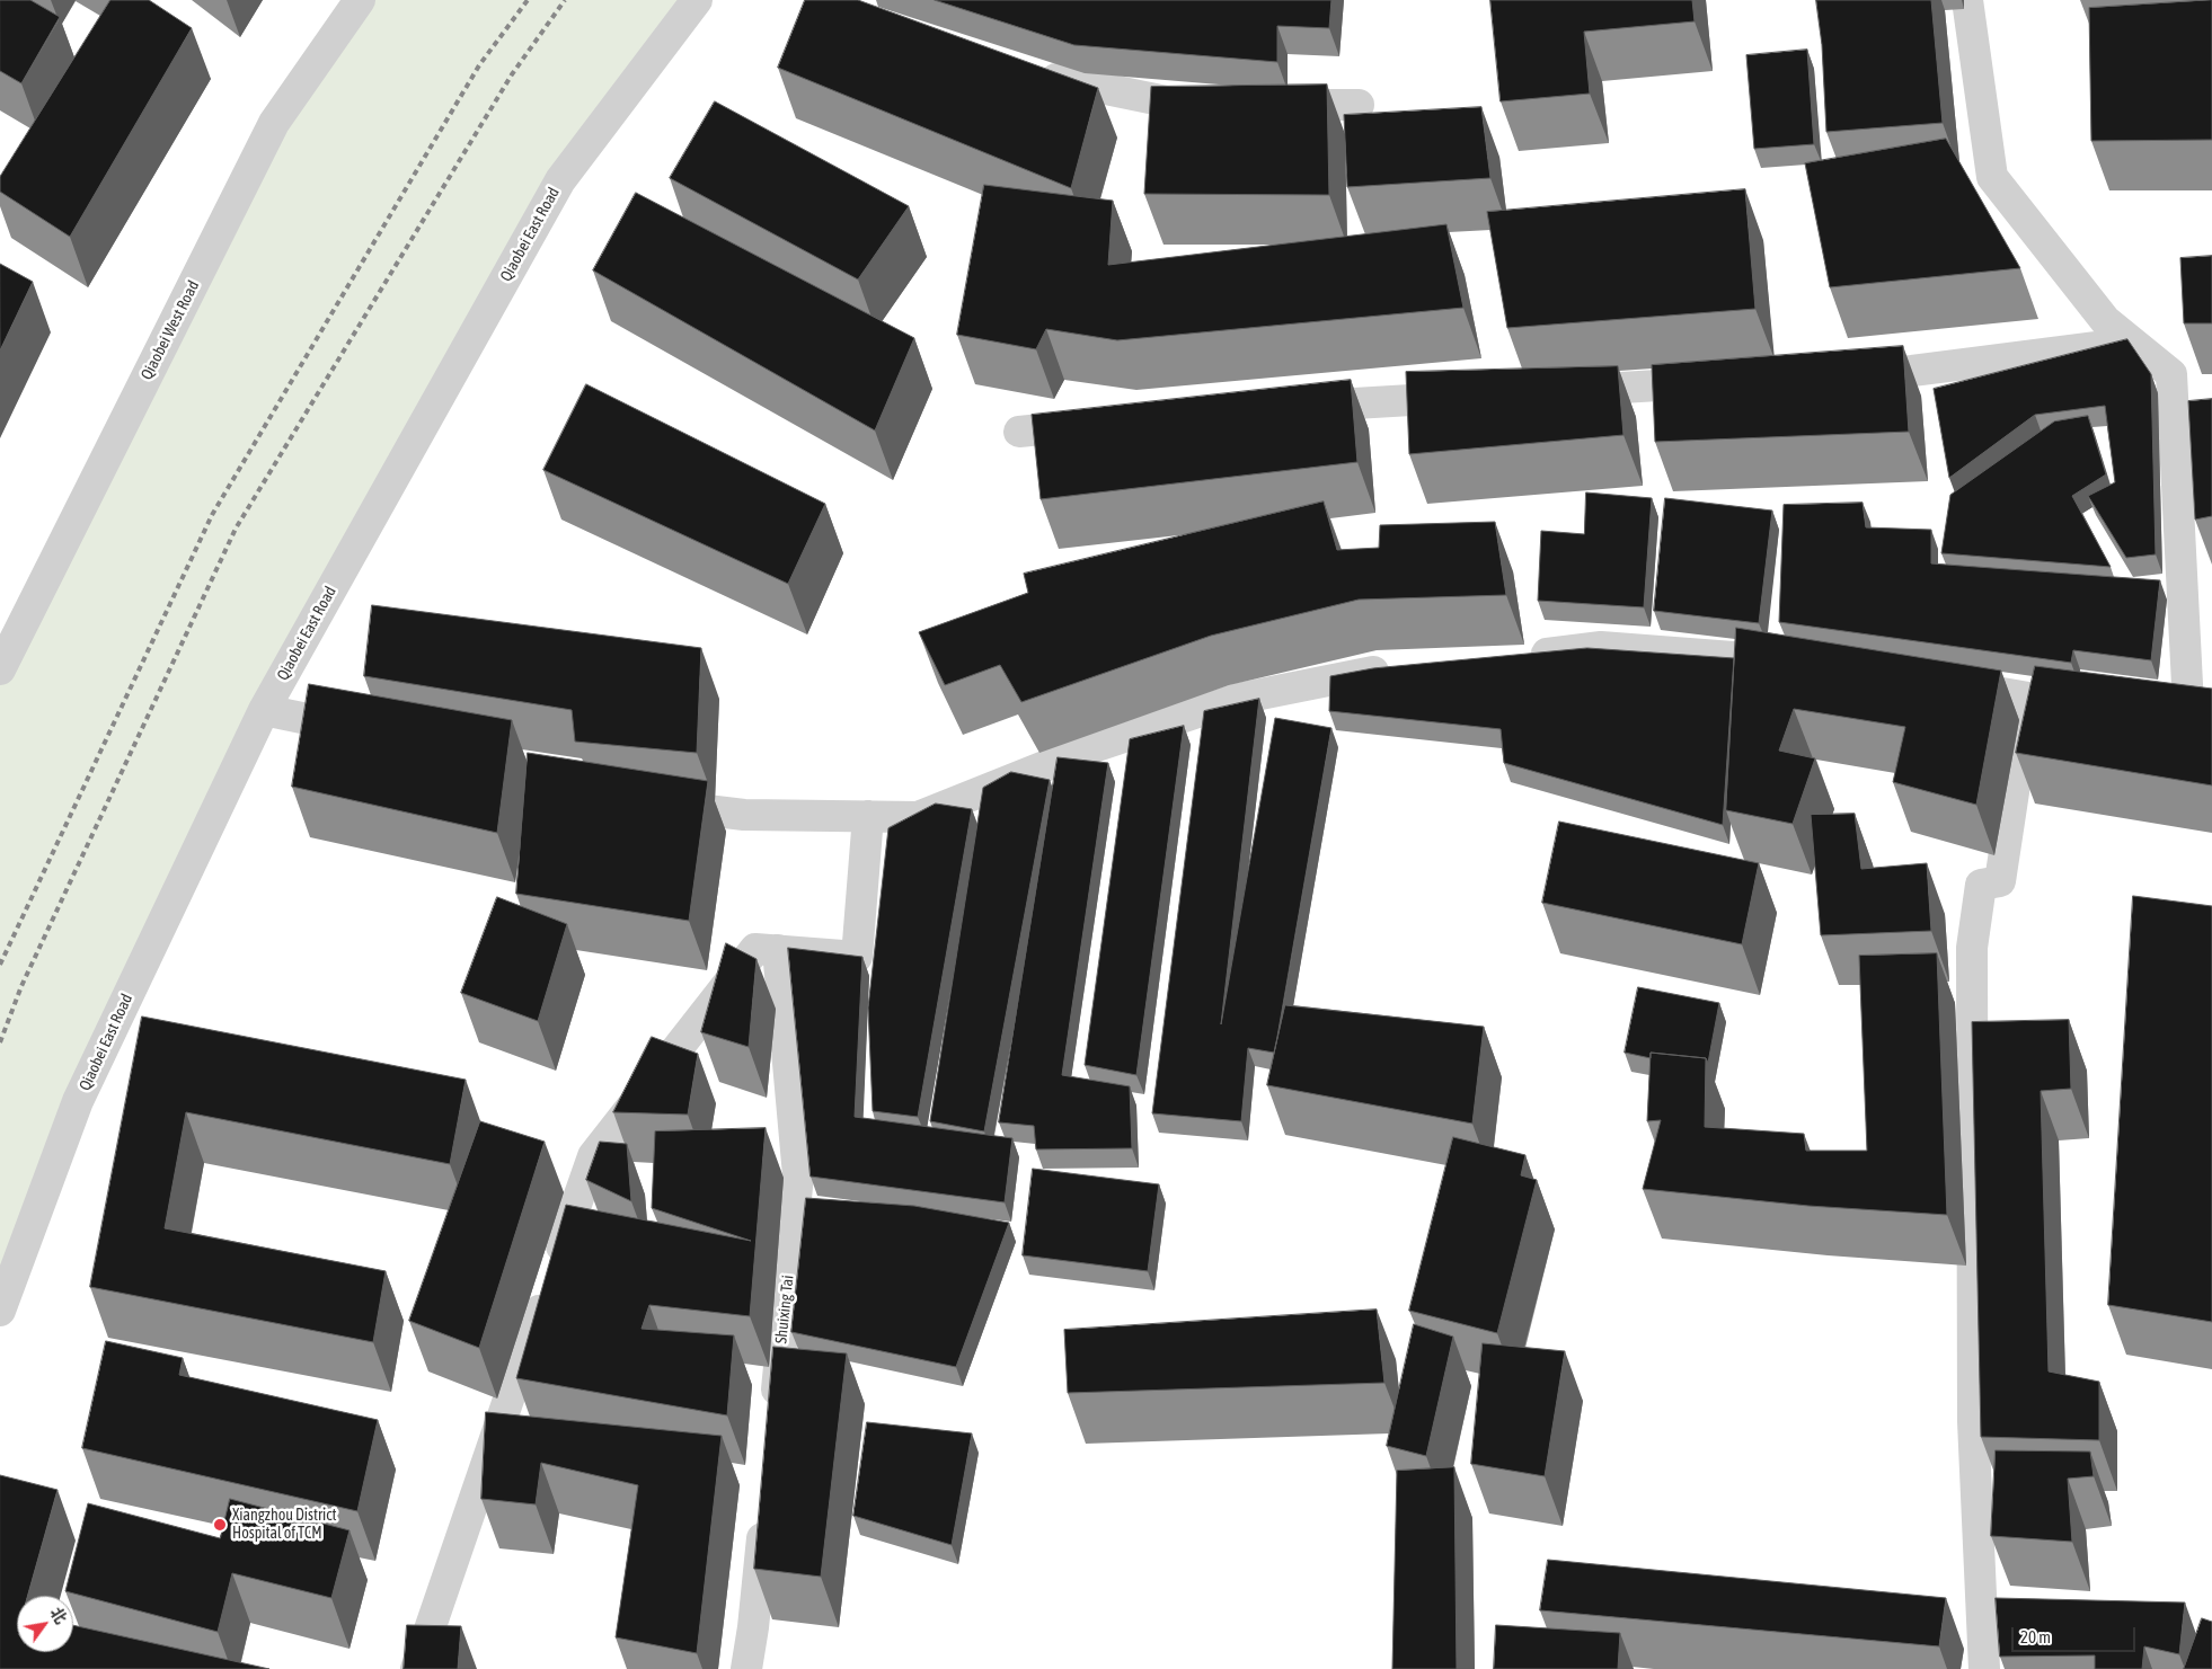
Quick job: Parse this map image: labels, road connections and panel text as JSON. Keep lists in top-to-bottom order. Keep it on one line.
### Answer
{"streets":{"street":["Qiaobei East Road","Qiaobei West Road","Shuixing Tai"]},"places":["Xiangzhou District Hospital of TCM"],"scale_bar":"20 m","north":"top right"}
